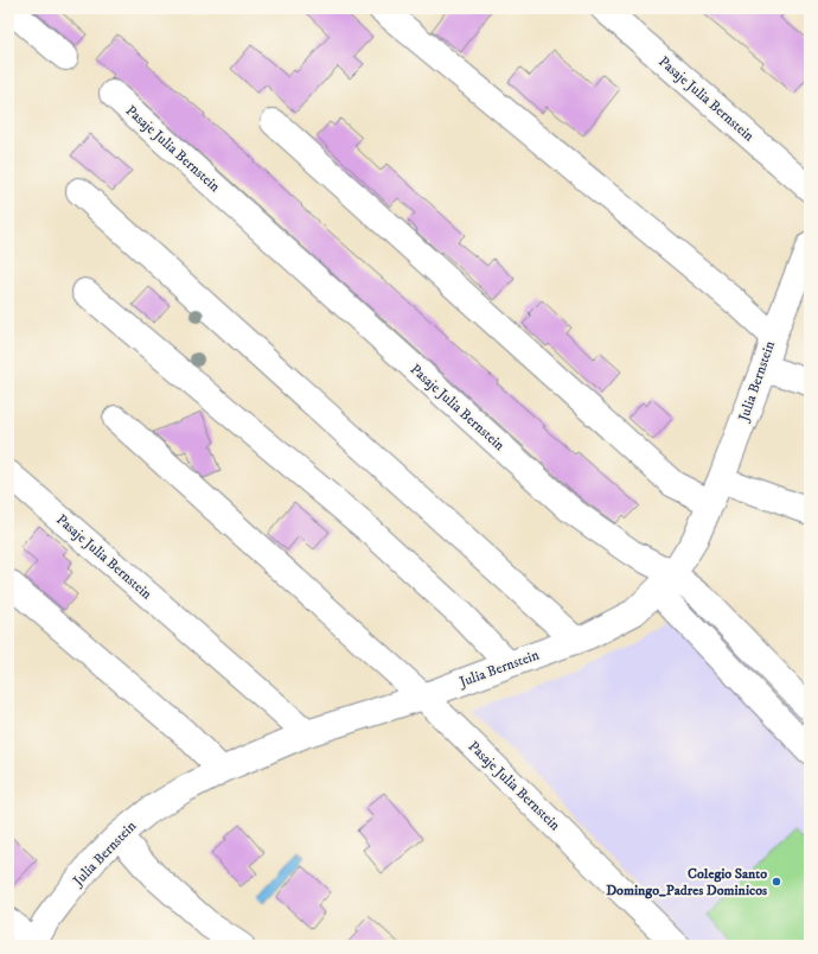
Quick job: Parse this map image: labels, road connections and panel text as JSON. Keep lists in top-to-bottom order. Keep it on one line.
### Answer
{"streets":{"street":["Pasaje Julia Bernstein","Julia Bernstein"]},"crossings":[["Pasaje Julia Bernstein","Julia Bernstein"]],"places":["Colegio Santo Domingo_Padres Dominicos"]}
